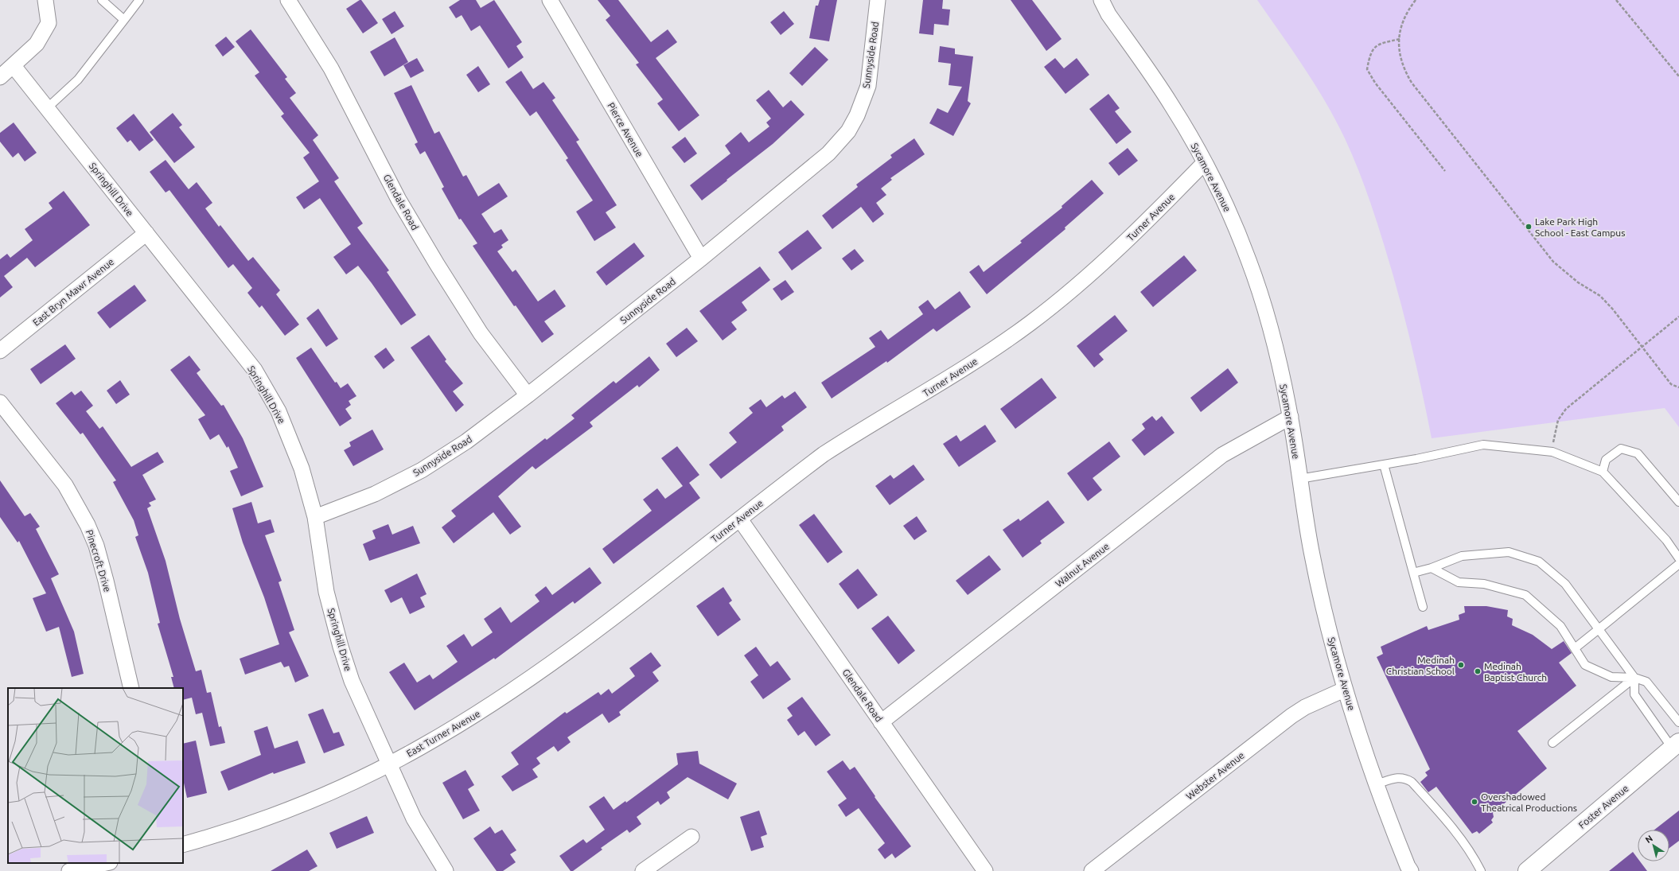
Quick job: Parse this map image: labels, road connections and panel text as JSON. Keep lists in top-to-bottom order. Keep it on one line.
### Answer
{"streets":{"street":["Sunnyside Road","Pierce Avenue","Sycamore Avenue","Springhill Drive","Glendale Road","Turner Avenue","East Bryn Mawr Avenue","Pinecroft Drive","Walnut Avenue","East Turner Avenue","Webster Avenue","Foster Avenue"]},"crossings":[["Sunnyside Road","Pierce Avenue"],["Sunnyside Road","Springhill Drive"],["Sunnyside Road","Glendale Road"],["Sycamore Avenue","Turner Avenue"],["Sycamore Avenue","Walnut Avenue"],["Sycamore Avenue","Webster Avenue"],["Springhill Drive","East Bryn Mawr Avenue"],["Springhill Drive","East Turner Avenue"],["Glendale Road","Turner Avenue"],["Glendale Road","Walnut Avenue"],["Turner Avenue","East Turner Avenue"]],"places":["Lake Park High School - East Campus","Medinah Christian School","Medinah Baptist Church","Overshadowed Theatrical Productions"],"north":"top left"}
